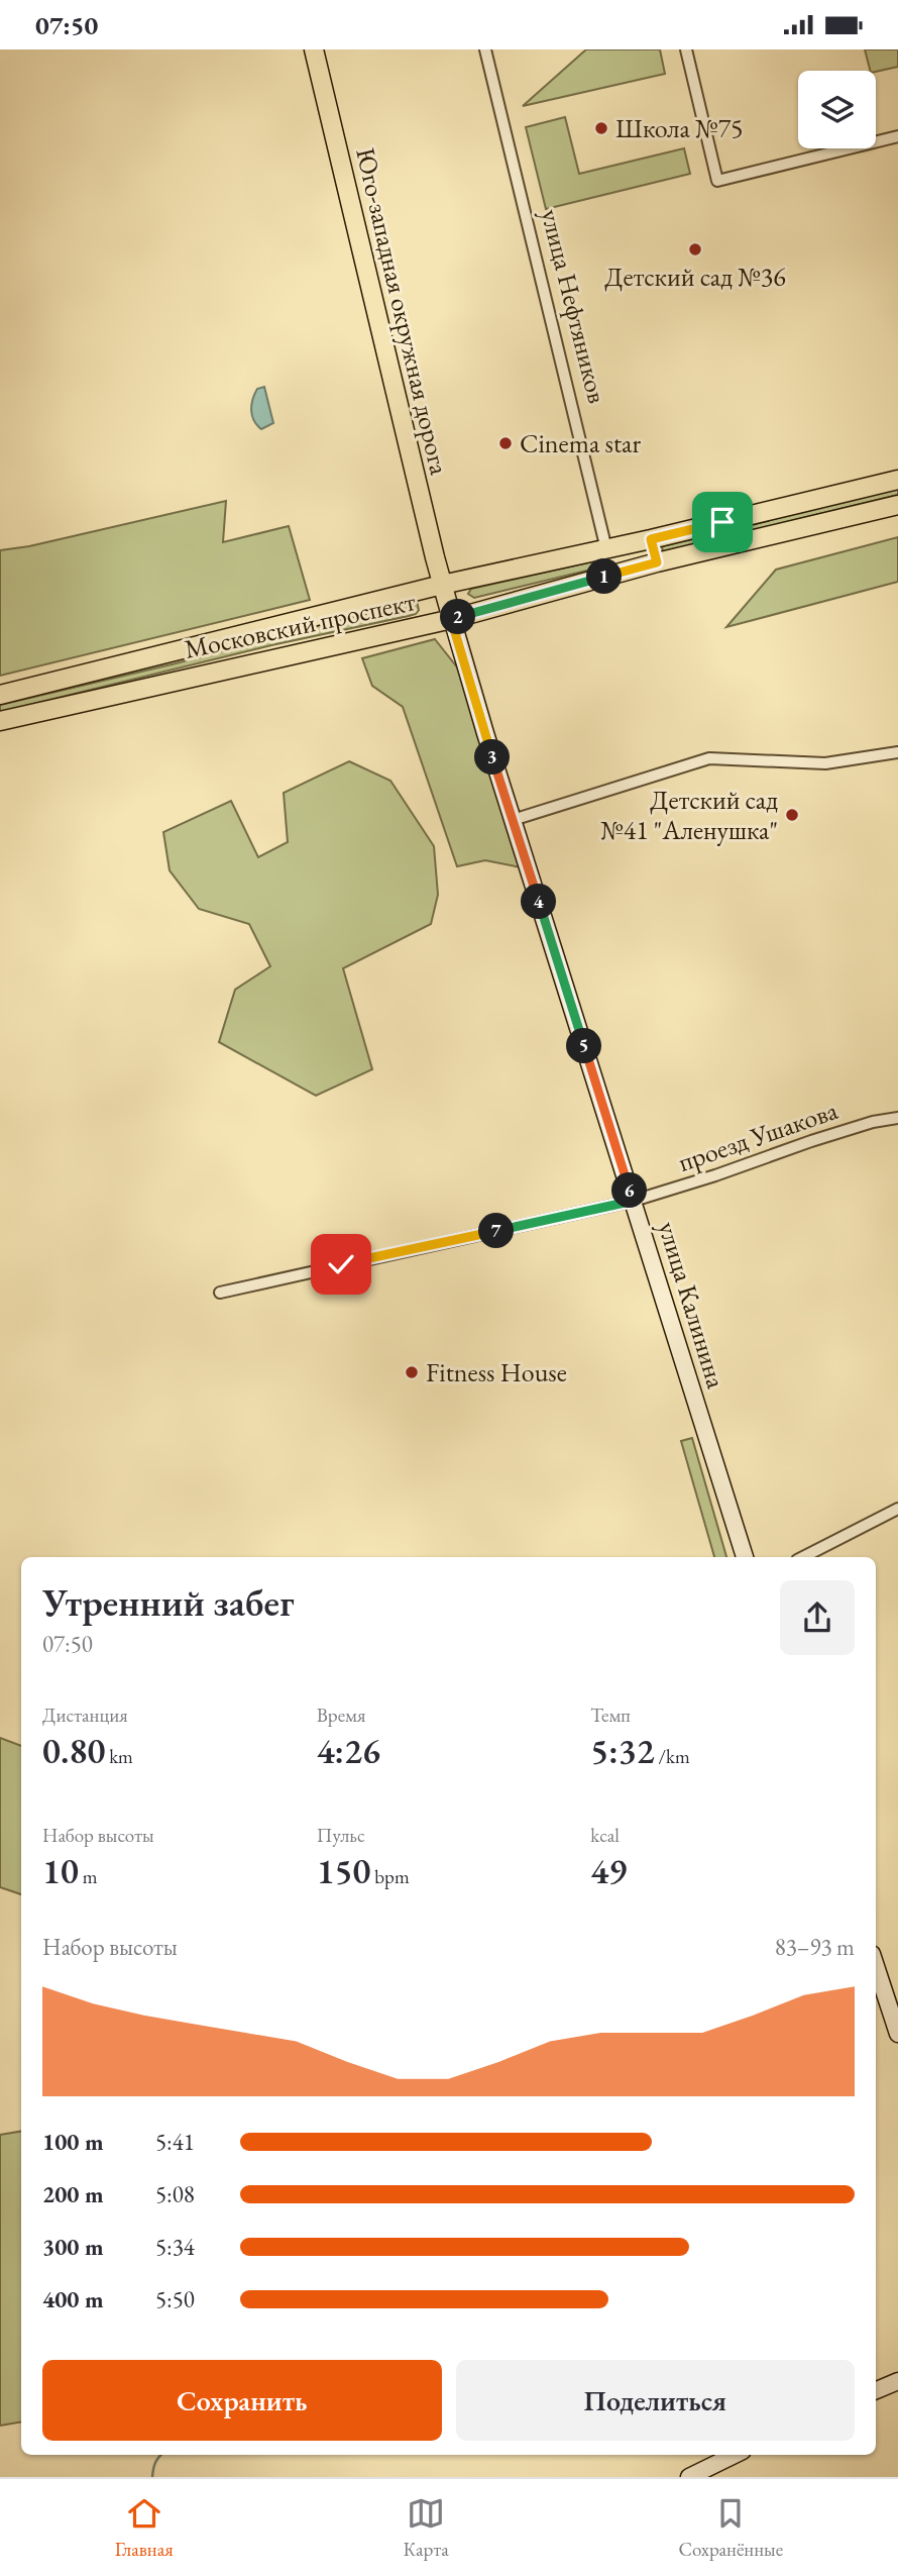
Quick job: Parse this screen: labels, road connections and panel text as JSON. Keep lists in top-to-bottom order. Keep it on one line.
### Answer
{"streets":{"main road":["улица Нефтяников","Юго-западная окружная дорога","Московский проспект","улица Калинина"],"street":["проезд Ушакова"]},"crossings":[["улица Нефтяников","Московский проспект"],["Юго-западная окружная дорога","Московский проспект"],["Юго-западная окружная дорога","улица Калинина"],["Московский проспект","улица Калинина"],["проезд Ушакова","улица Калинина"]],"places":["Школа №75","Детский сад №36","Cinema star","Детский сад №41 \"Аленушка\"","Fitness House"],"page":{"status":"07:50","pins":["1","2","3","4","5","6","7"],"heading":["Утренний забег","07:50"],"stats":[["Дистанция","0.80 km"],["Время","4:26"],["Темп","5:32 /km"],["Набор высоты","10 m"],["Пульс","150 bpm"],["kcal","49"]],"chart":["Набор высоты","83–93 m"],"list":[{"name":"100 m","note":"5:41"},{"name":"200 m","note":"5:08"},{"name":"300 m","note":"5:34"},{"name":"400 m","note":"5:50"}],"buttons":["Сохранить","Поделиться"],"tabs":["Главная","Карта","Сохранённые"]}}
